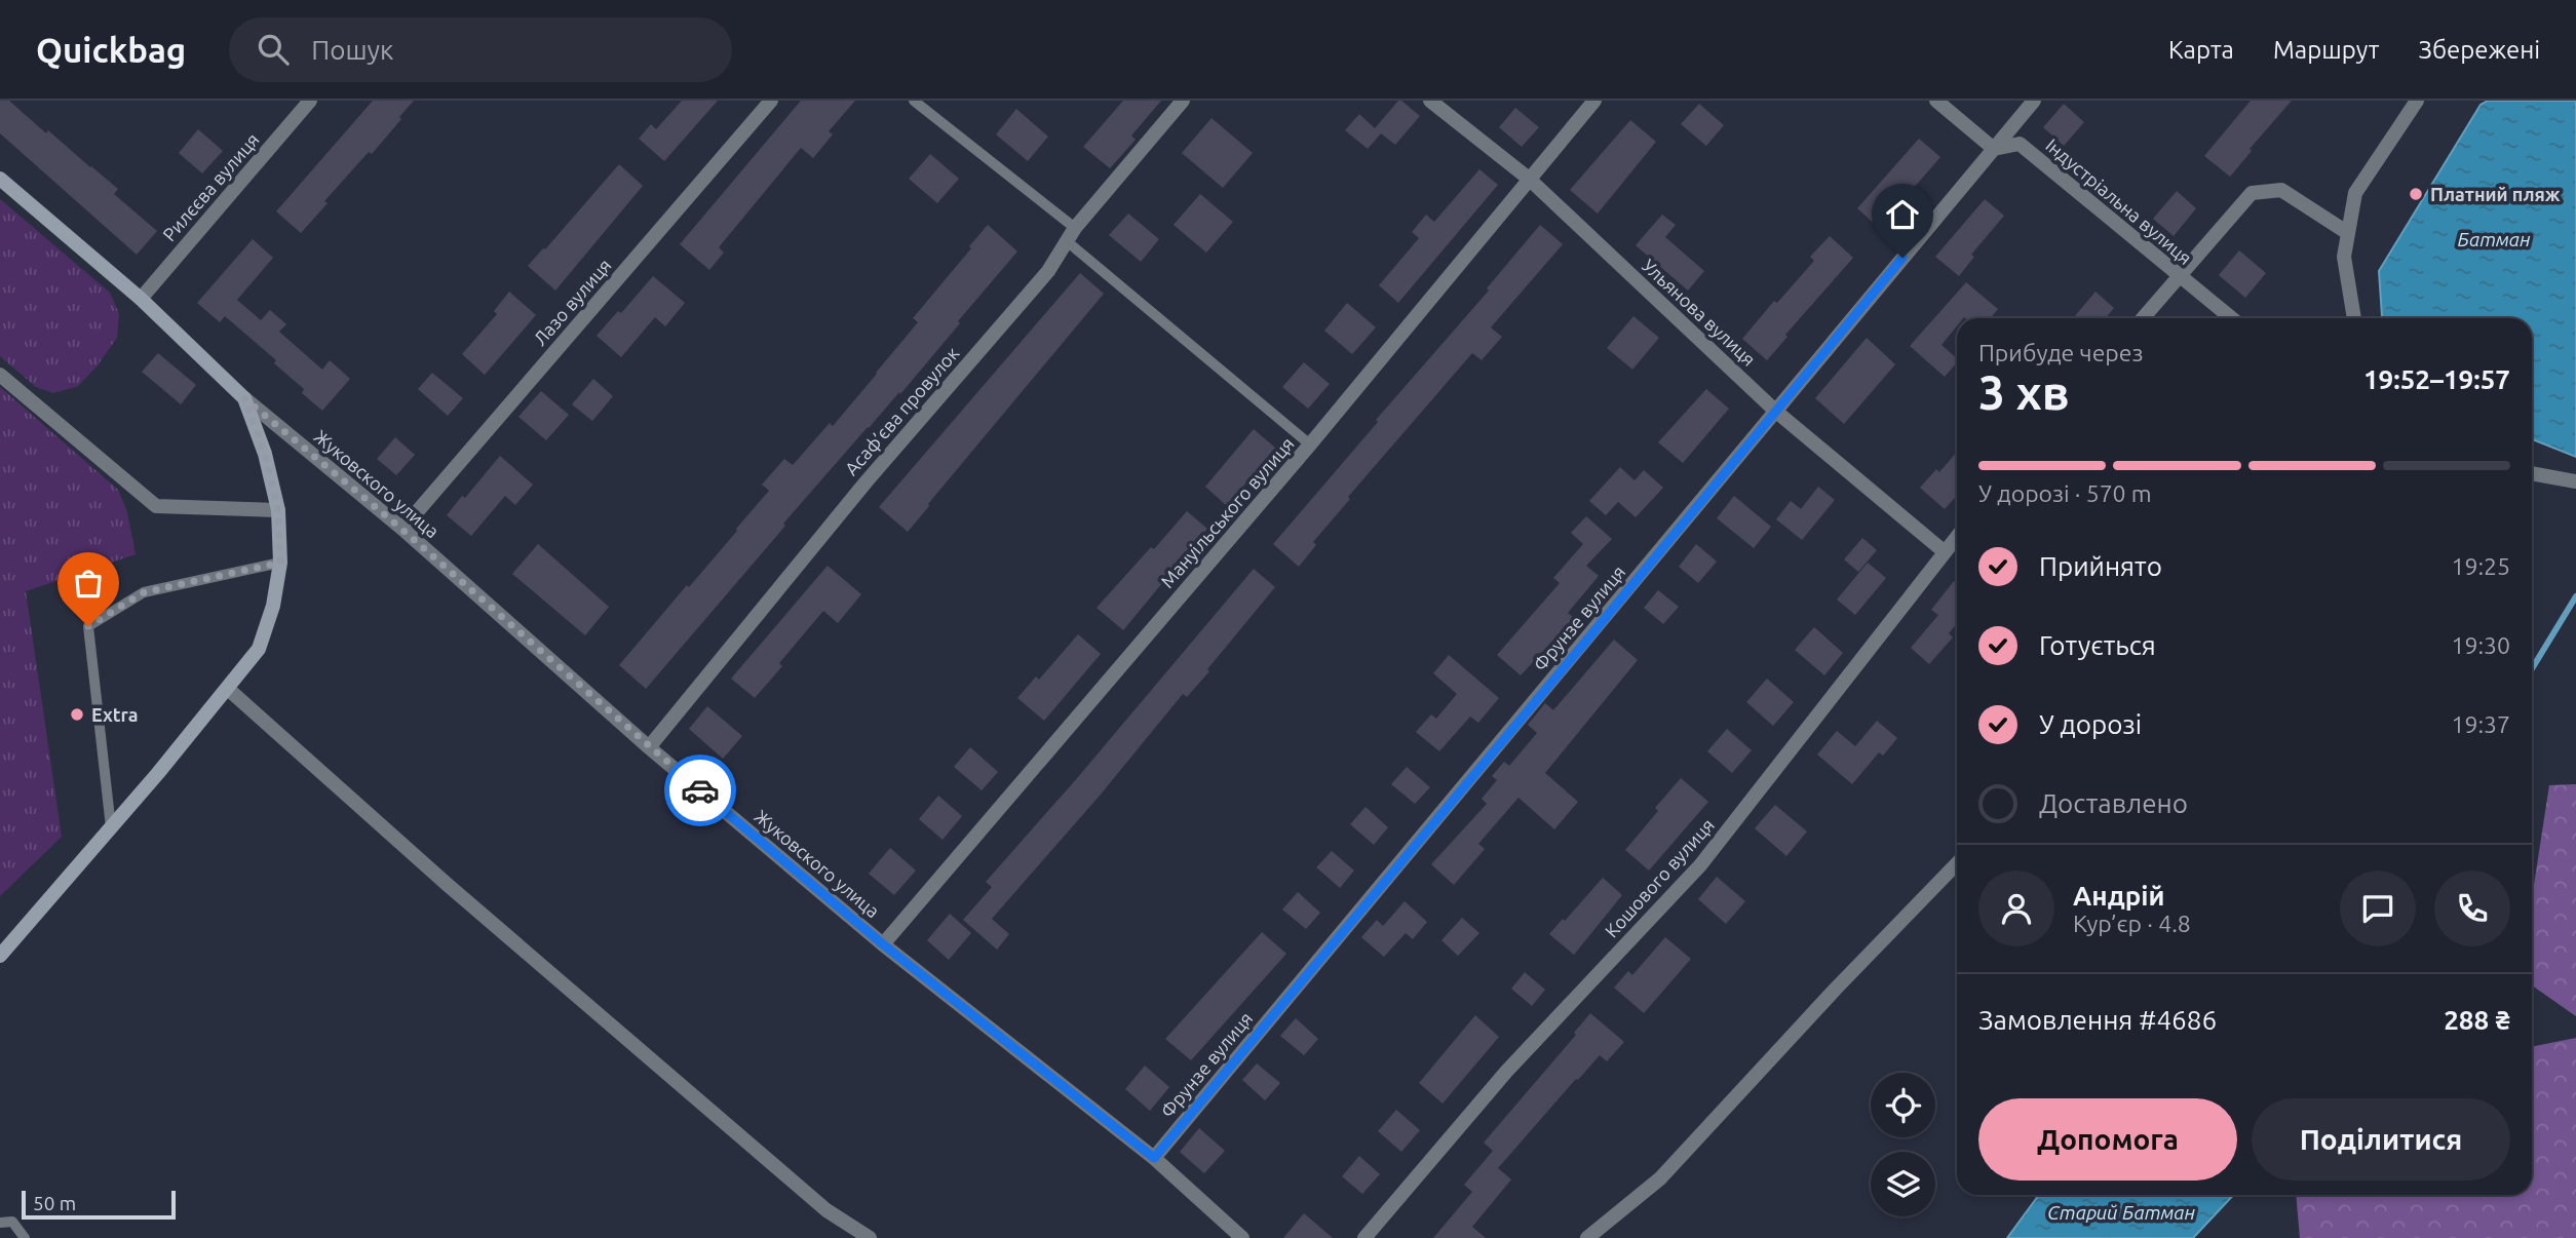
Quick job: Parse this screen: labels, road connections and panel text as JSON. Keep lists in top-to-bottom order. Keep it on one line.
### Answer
{"streets":{"street":["Рилєєва вулиця","Індустріальна вулиця","Лазо вулиця","Ульянова вулиця","Асаф’єва провулок","Жуковского улица","Мануільського вулиця","Фрунзе вулиця","Кошового вулиця"]},"crossings":[["Індустріальна вулиця","Фрунзе вулиця"],["Лазо вулиця","Жуковского улица"],["Ульянова вулиця","Мануільського вулиця"],["Ульянова вулиця","Фрунзе вулиця"],["Ульянова вулиця","Кошового вулиця"],["Асаф’єва провулок","Жуковского улица"],["Жуковского улица","Мануільського вулиця"],["Жуковского улица","Фрунзе вулиця"]],"water":["Батман","Старий Батман"],"places":["Платний пляж","Extra"],"scale_bar":"50 m","page":{"header":"Quickbag","search":"Пошук","nav":["Карта","Маршрут","Збережені"],"heading":["3 хв","Прибуде через","19:52–19:57"],"panel":["Андрій","Кур’єр · 4.8","Замовлення #4686","288 ₴"],"bar":"У дорозі · 570 m","list":[["Прийнято","19:25"],["Готується","19:30"],["У дорозі","19:37"],"Доставлено"],"buttons":["Допомога","Поділитися"],"scale":"50 m"}}
